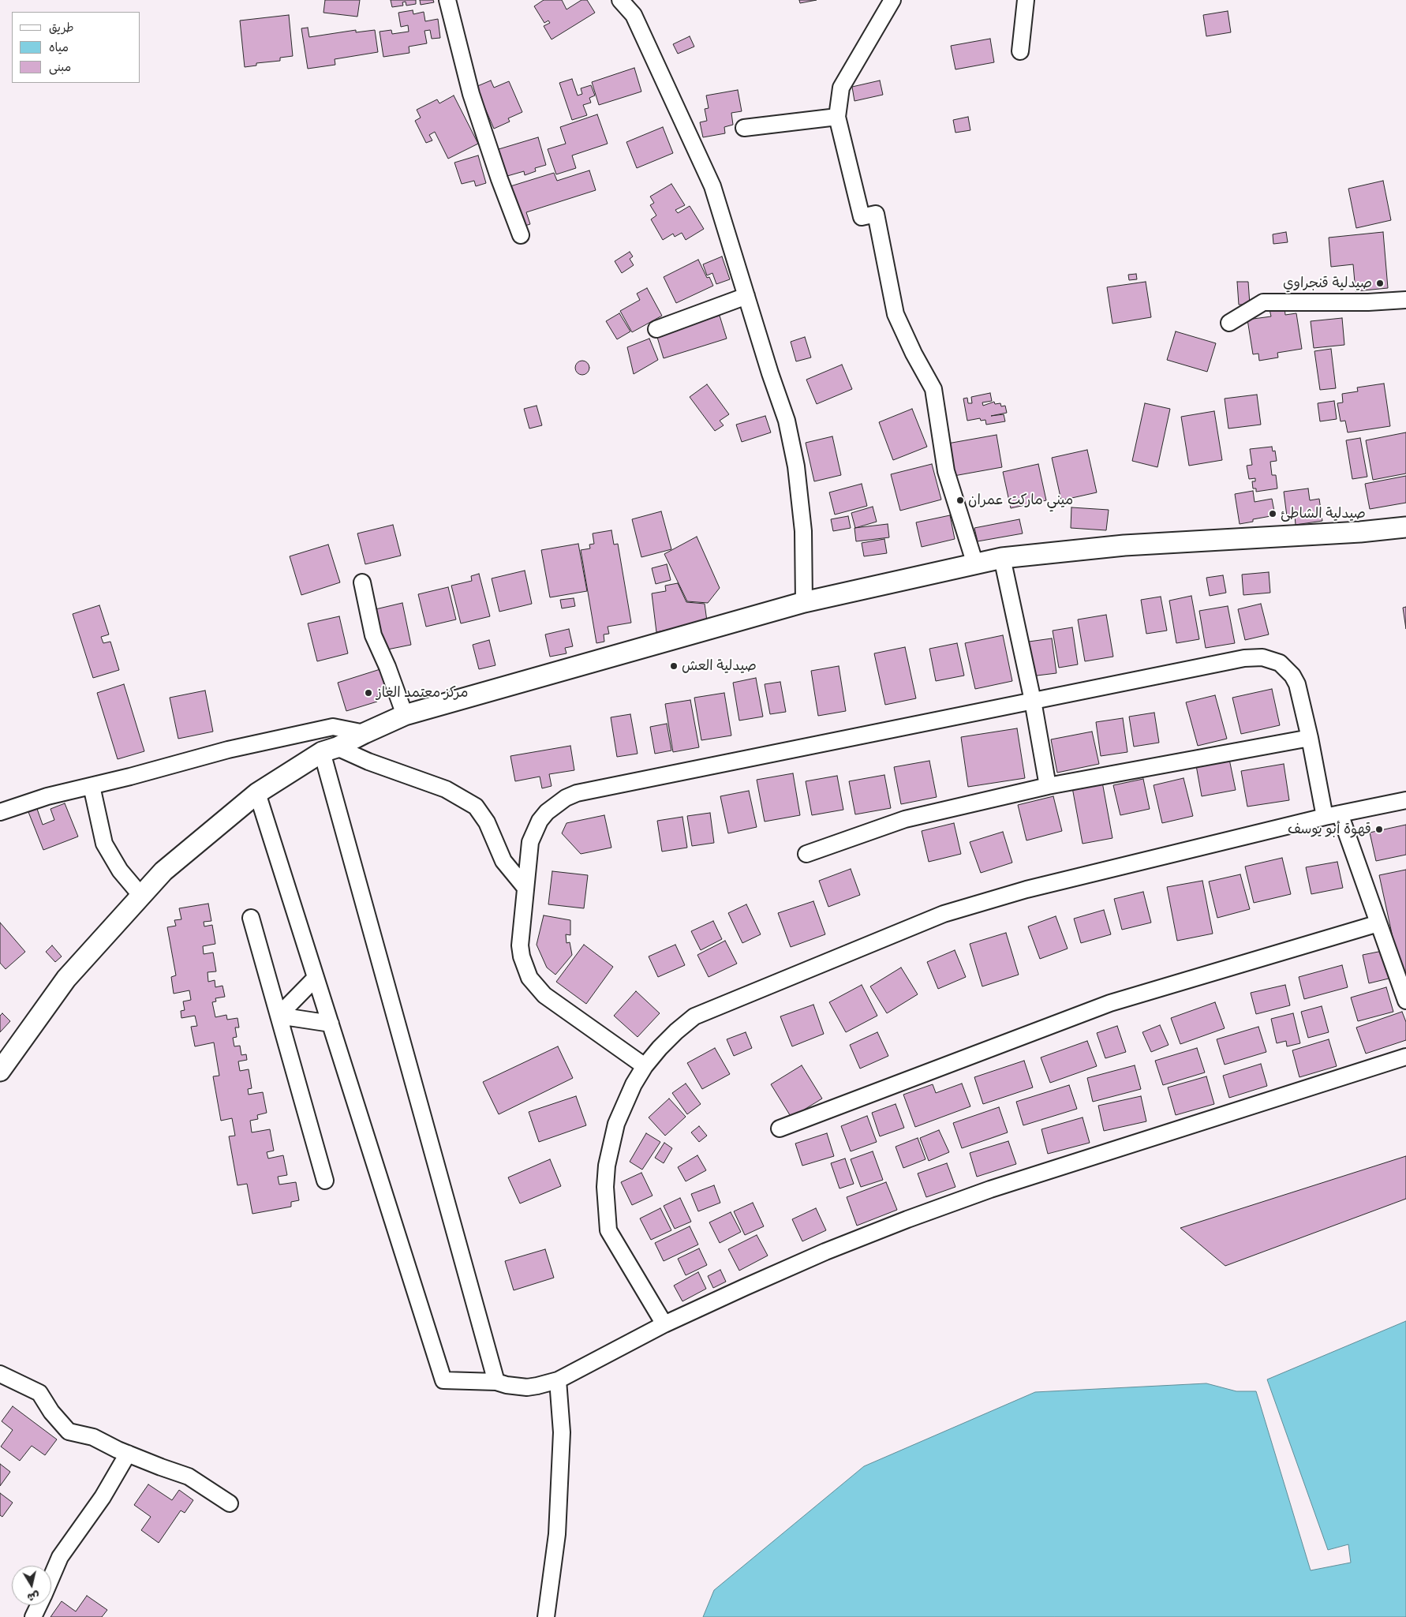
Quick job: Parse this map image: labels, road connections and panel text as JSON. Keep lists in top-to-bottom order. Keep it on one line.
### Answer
{"places":["صيدلية قنجراوي","ميني ماركت عمران","صيدلية الشاطئ","صيدلية العش","مركز معتمد الغاز","قهوة أبو يوسف"],"legend":["طريق","مياه","مبنى"],"north":"bottom"}
